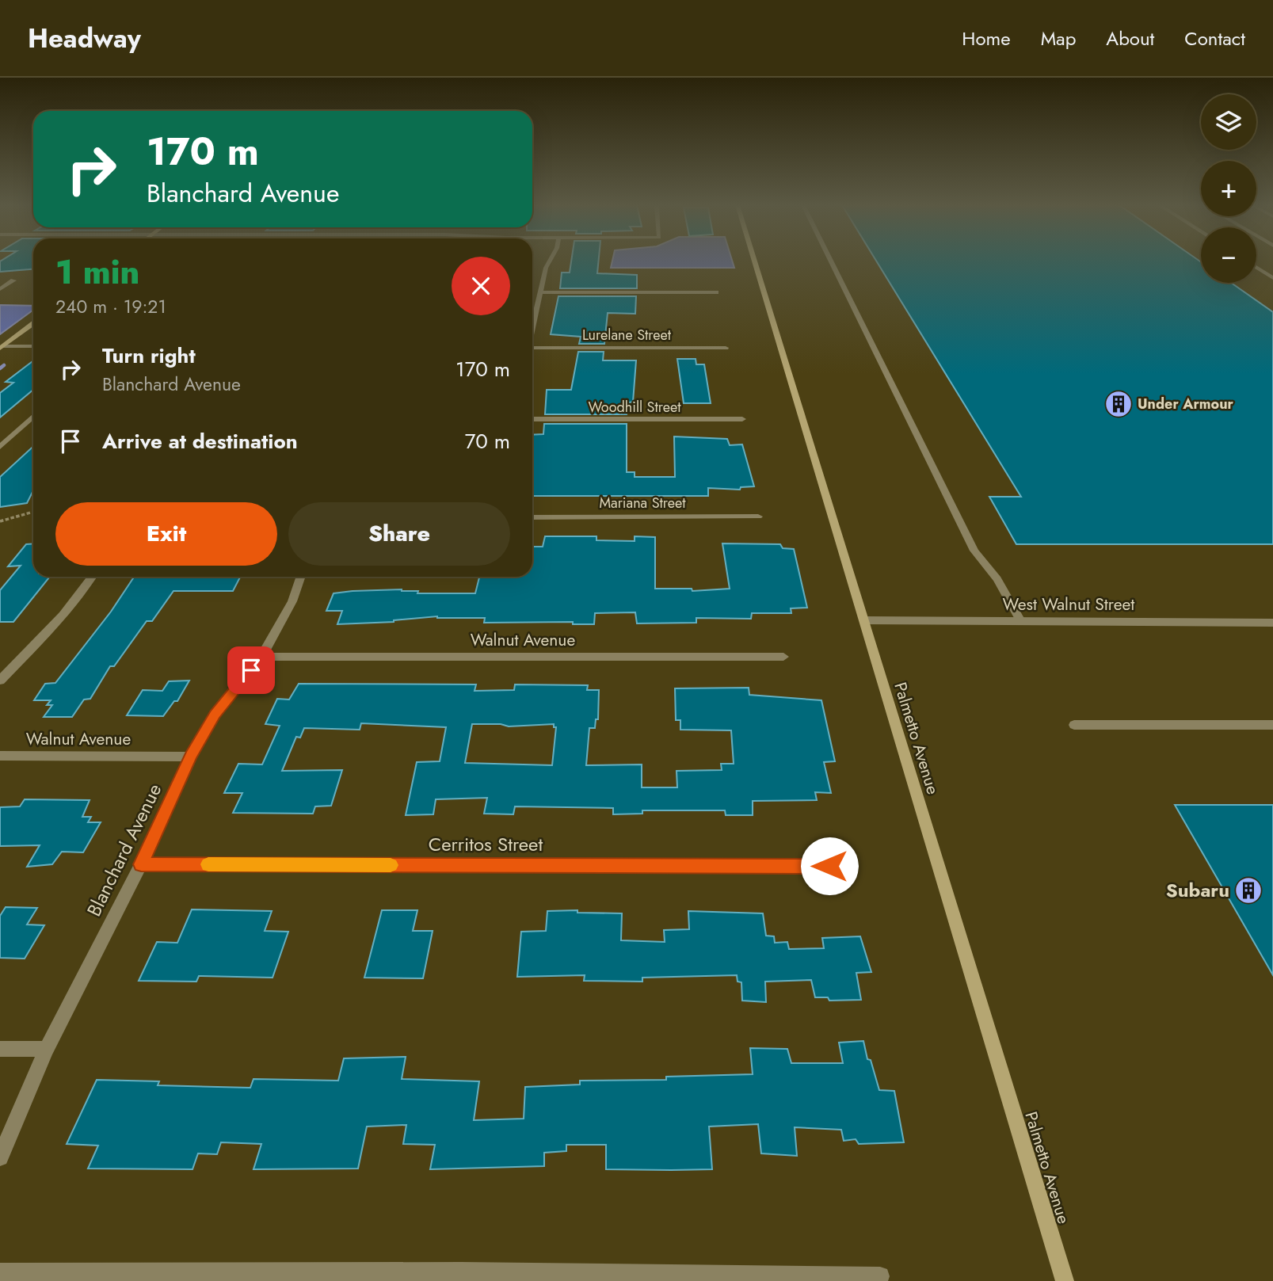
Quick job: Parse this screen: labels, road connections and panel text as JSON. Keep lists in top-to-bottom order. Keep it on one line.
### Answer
{"streets":{"street":["Lurelane Street","Woodhill Street","Mariana Street","West Walnut Street","Walnut Avenue","Palmetto Avenue","Cerritos Street","Blanchard Avenue"]},"crossings":[["West Walnut Street","Palmetto Avenue"],["Walnut Avenue","Blanchard Avenue"],["Cerritos Street","Blanchard Avenue"]],"places":{"building":["Under Armour","Subaru"]},"page":{"header":"Headway","nav":["Home","Map","About","Contact"],"map_buttons":["+","−"],"turn":["170 m","Blanchard Avenue"],"heading":["1 min","240 m · 19:21"],"list":[{"name":"Turn right","note":"Blanchard Avenue","value":"170 m"},{"name":"Arrive at destination","value":"70 m"}],"buttons":["Exit","Share"]}}
